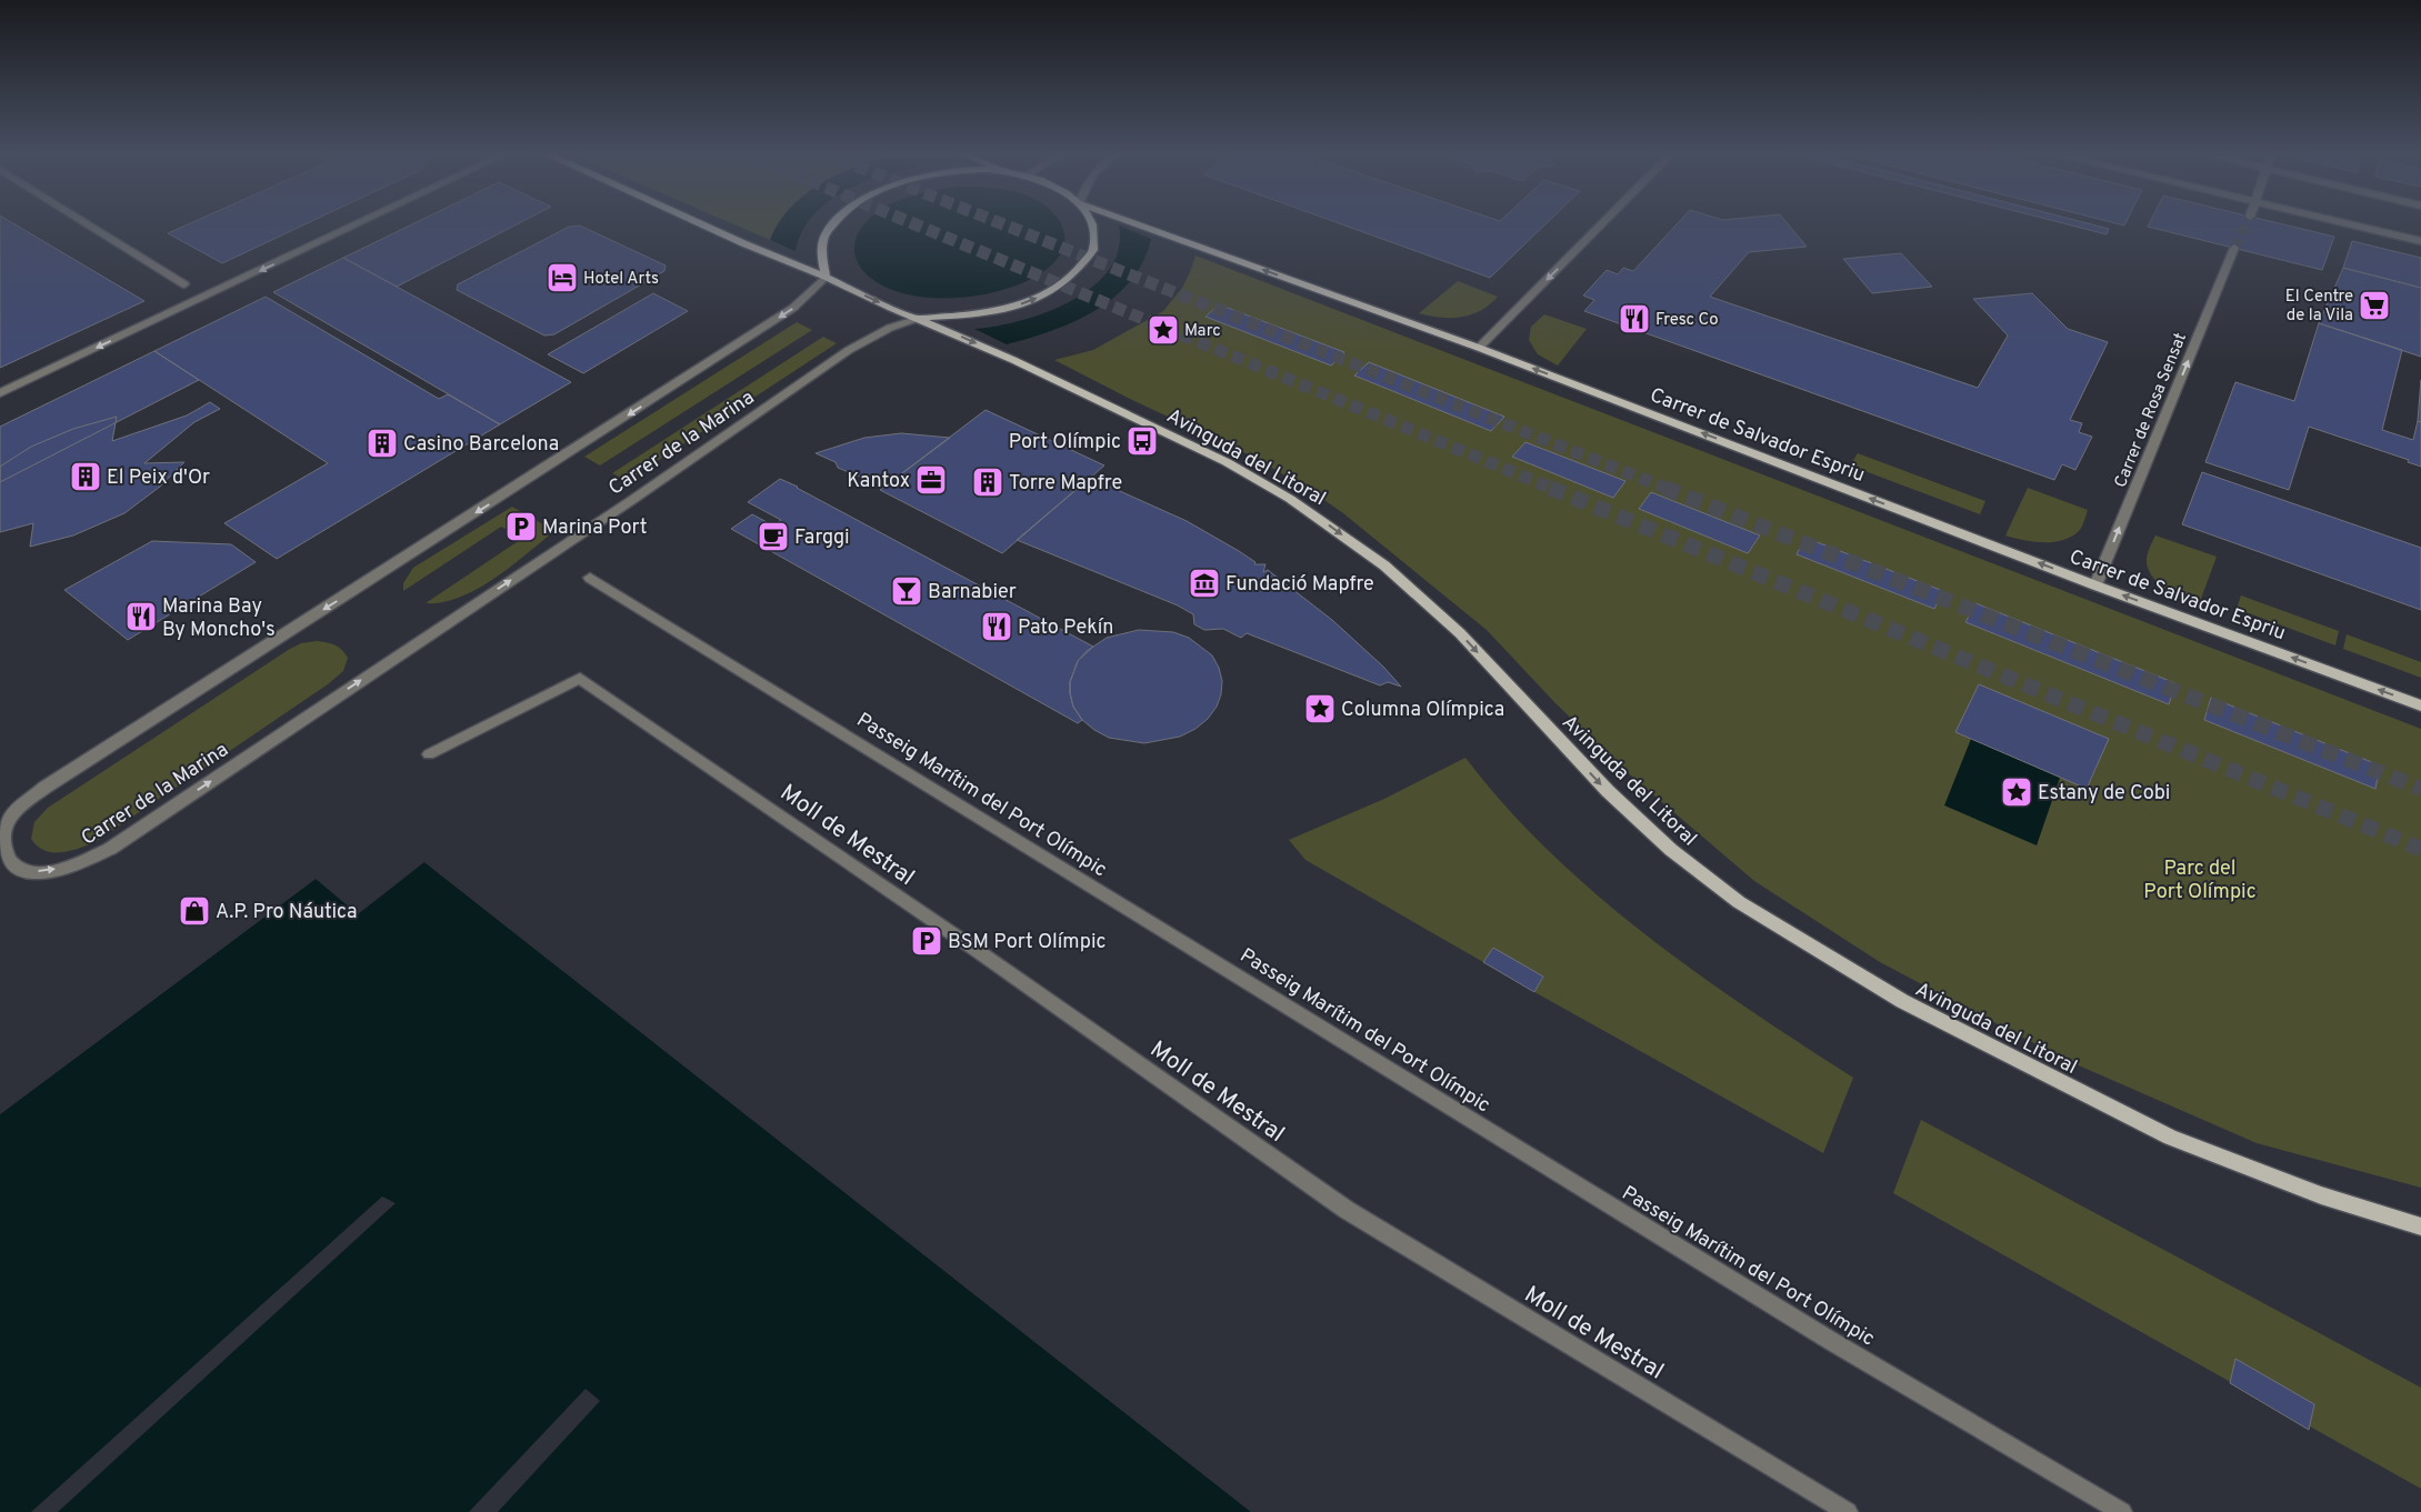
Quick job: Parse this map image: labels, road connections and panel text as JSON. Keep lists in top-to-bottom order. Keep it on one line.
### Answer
{"streets":{"main road":["Carrer de Salvador Espriu","Avinguda del Litoral"],"street":["Carrer de Rosa Sensat","Carrer de la Marina","Passeig Marítim del Port Olímpic","Moll de Mestral"]},"crossings":[["Carrer de Rosa Sensat","Carrer de Salvador Espriu"],["Carrer de la Marina","Avinguda del Litoral"]],"one_way":["Carrer de Rosa Sensat","Carrer de Salvador Espriu","Avinguda del Litoral"],"parks":["Parc del Port Olímpic"],"places":{"hotel":["Hotel Arts"],"supermarket":["El Centre de la Vila"],"restaurant":["Fresc Co","Marina Bay By Moncho's","Pato Pekín"],"place":["Marc","Columna Olímpica","Estany de Cobi"],"bus stop":["Port Olímpic"],"building":["Casino Barcelona","El Peix d'Or","Torre Mapfre"],"office":["Kantox"],"parking":["Marina Port","BSM Port Olímpic"],"cafe":["Farggi"],"museum":["Fundació Mapfre"],"bar":["Barnabier"],"shop":["A.P. Pro Náutica"]}}
